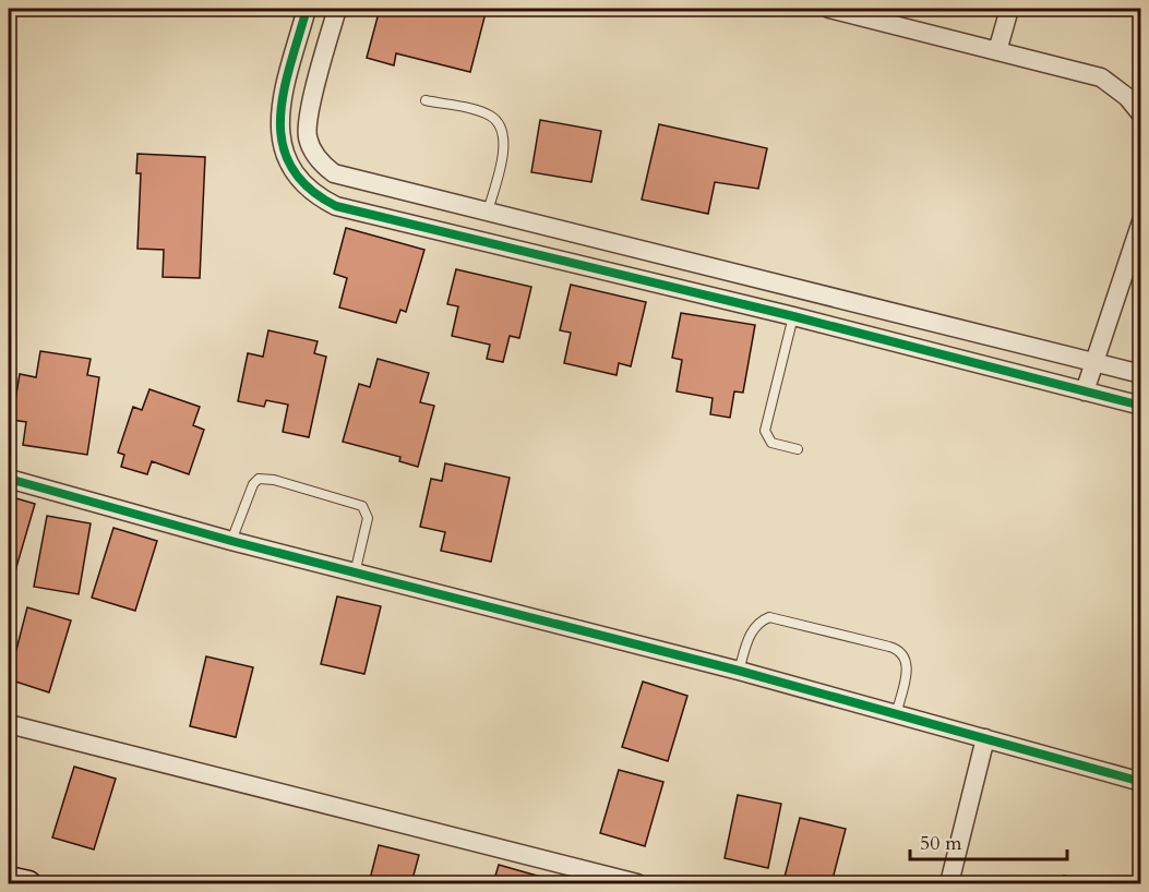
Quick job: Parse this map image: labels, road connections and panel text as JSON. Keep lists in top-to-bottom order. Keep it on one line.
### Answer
{"scale_bar":"50 m"}
